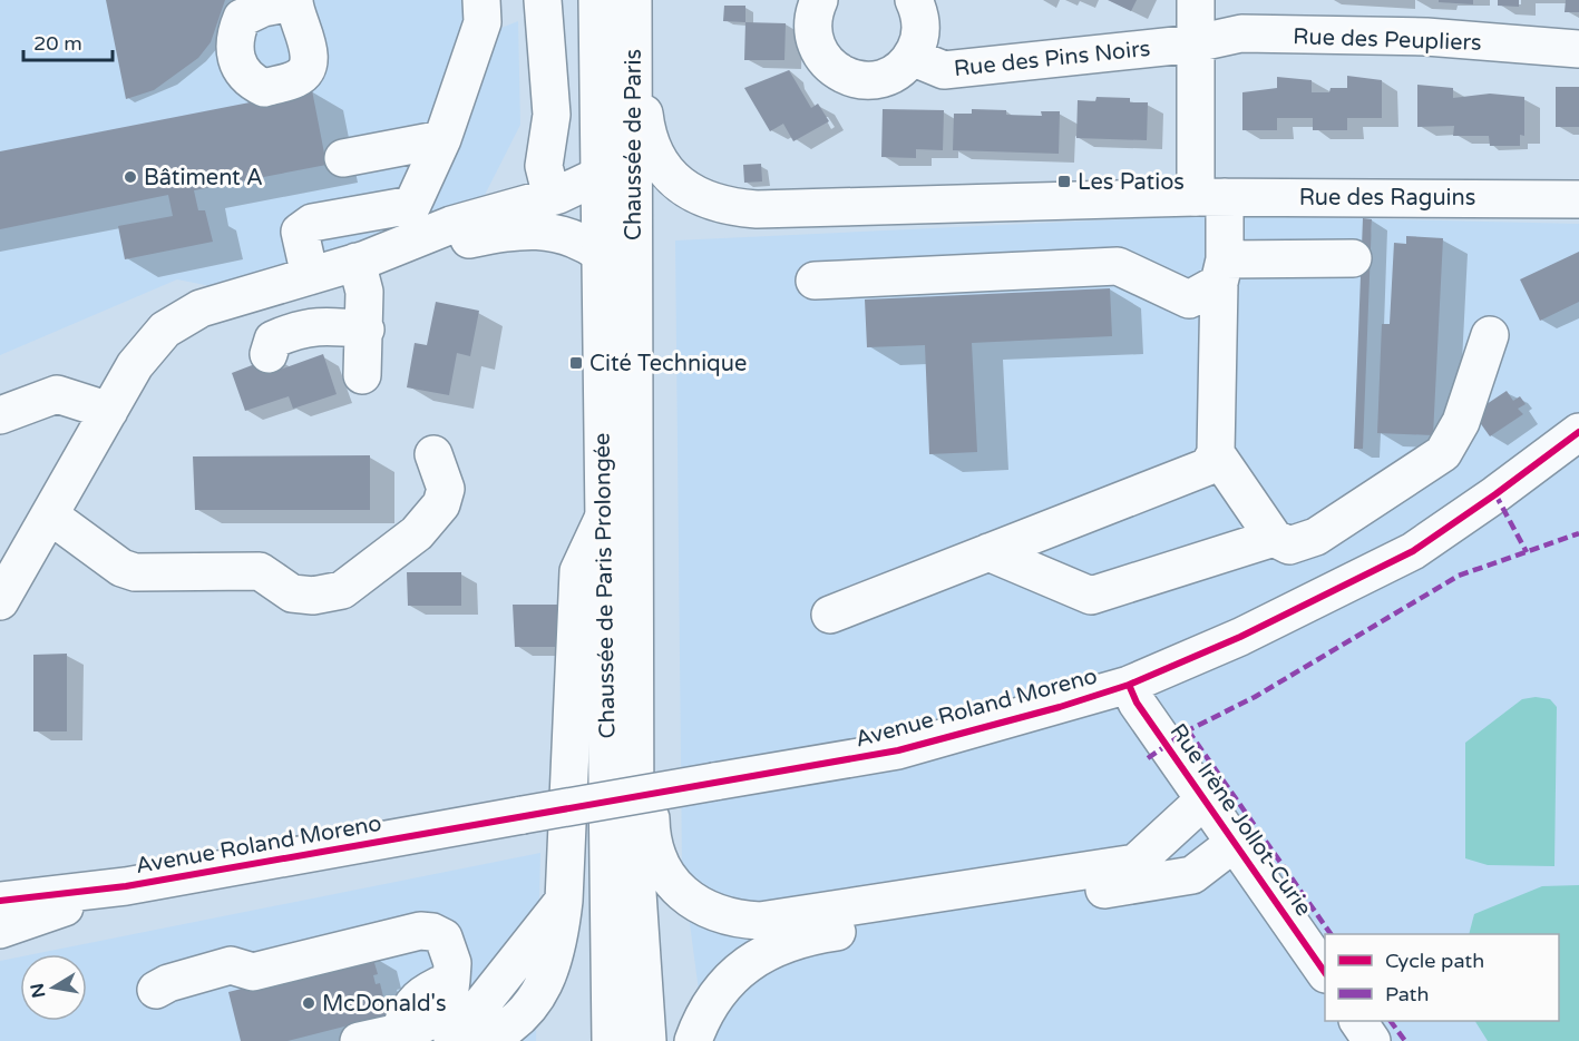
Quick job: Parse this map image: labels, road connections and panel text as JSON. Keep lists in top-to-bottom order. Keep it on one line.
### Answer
{"streets":{"street":["Rue des Peupliers","Rue des Pins Noirs","Chaussée de Paris","Rue des Raguins","Chaussée de Paris Prolongée","Avenue Roland Moreno","Rue Irène Jollot-Curie"]},"crossings":[["Rue des Peupliers","Rue des Pins Noirs"],["Chaussée de Paris","Rue des Raguins"],["Chaussée de Paris","Chaussée de Paris Prolongée"],["Avenue Roland Moreno","Rue Irène Jollot-Curie"]],"places":{"other":["Bâtiment A","McDonald's"],"transit":["Les Patios","Cité Technique"]},"legend":["Cycle path","Path"],"scale_bar":"20 m","north":"left"}
